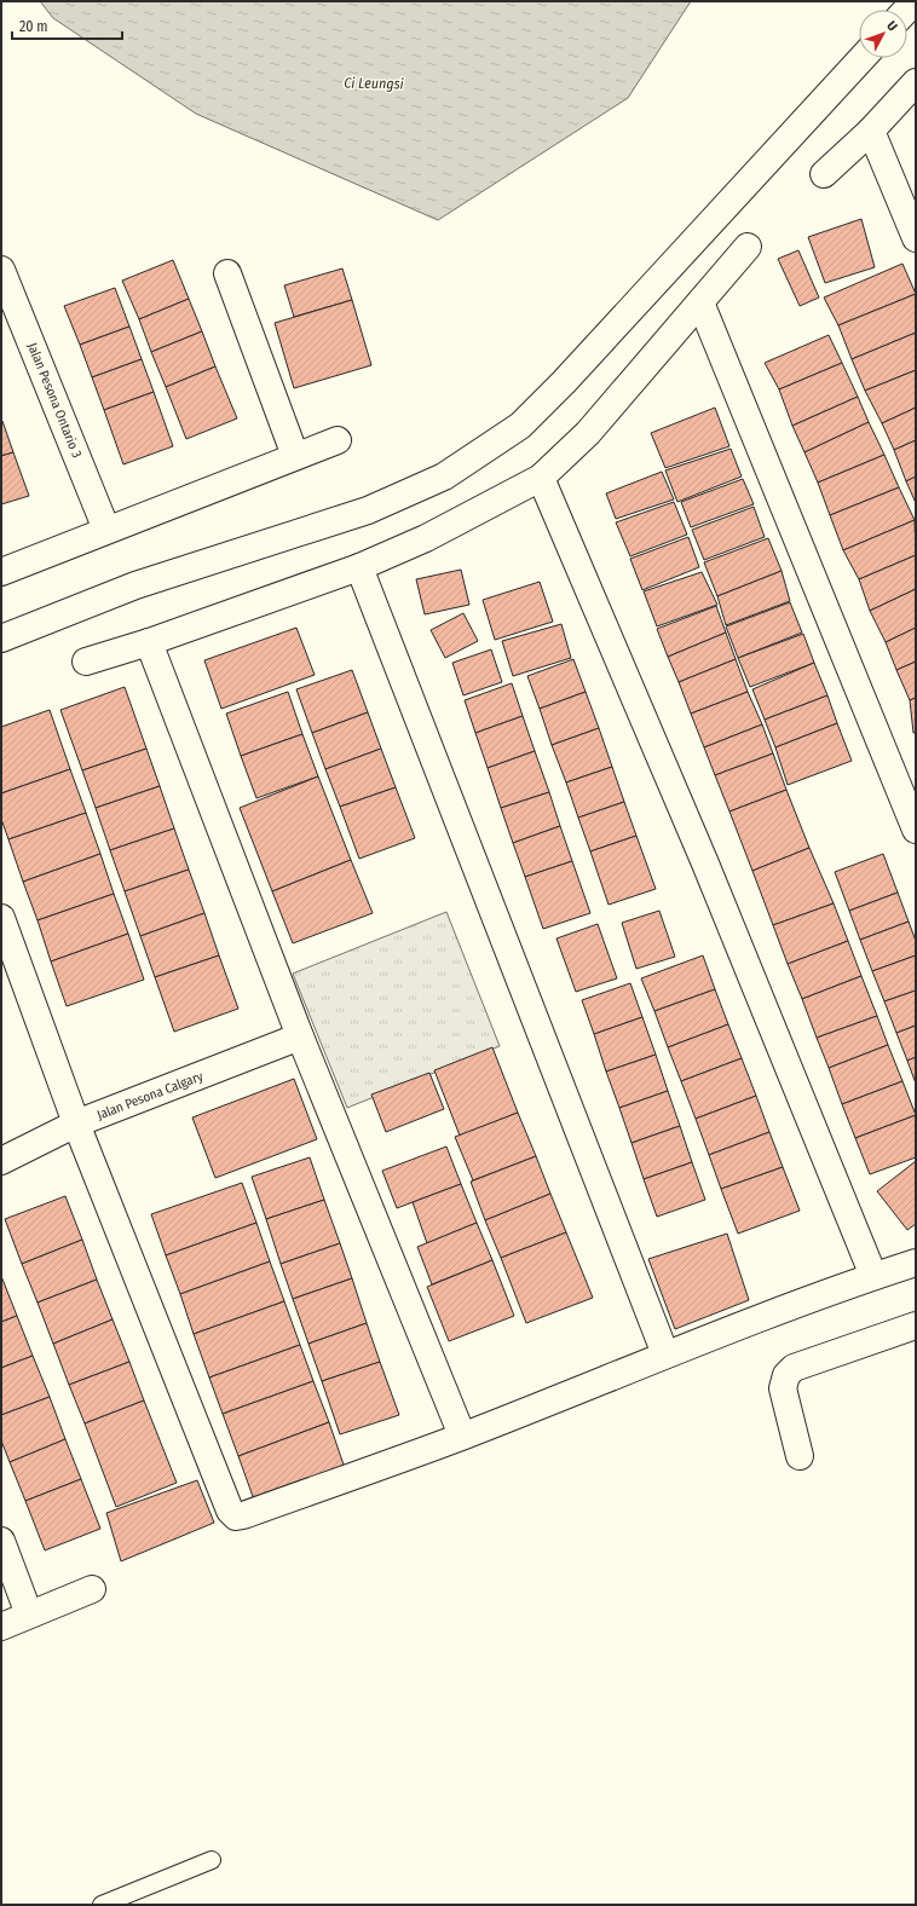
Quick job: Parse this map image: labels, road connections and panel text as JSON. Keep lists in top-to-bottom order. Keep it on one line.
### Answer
{"streets":{"street":["Jalan Pesona Ontario 3","Jalan Pesona Calgary"]},"water":["Ci Leungsi"],"scale_bar":"20 m","north":"top right"}
